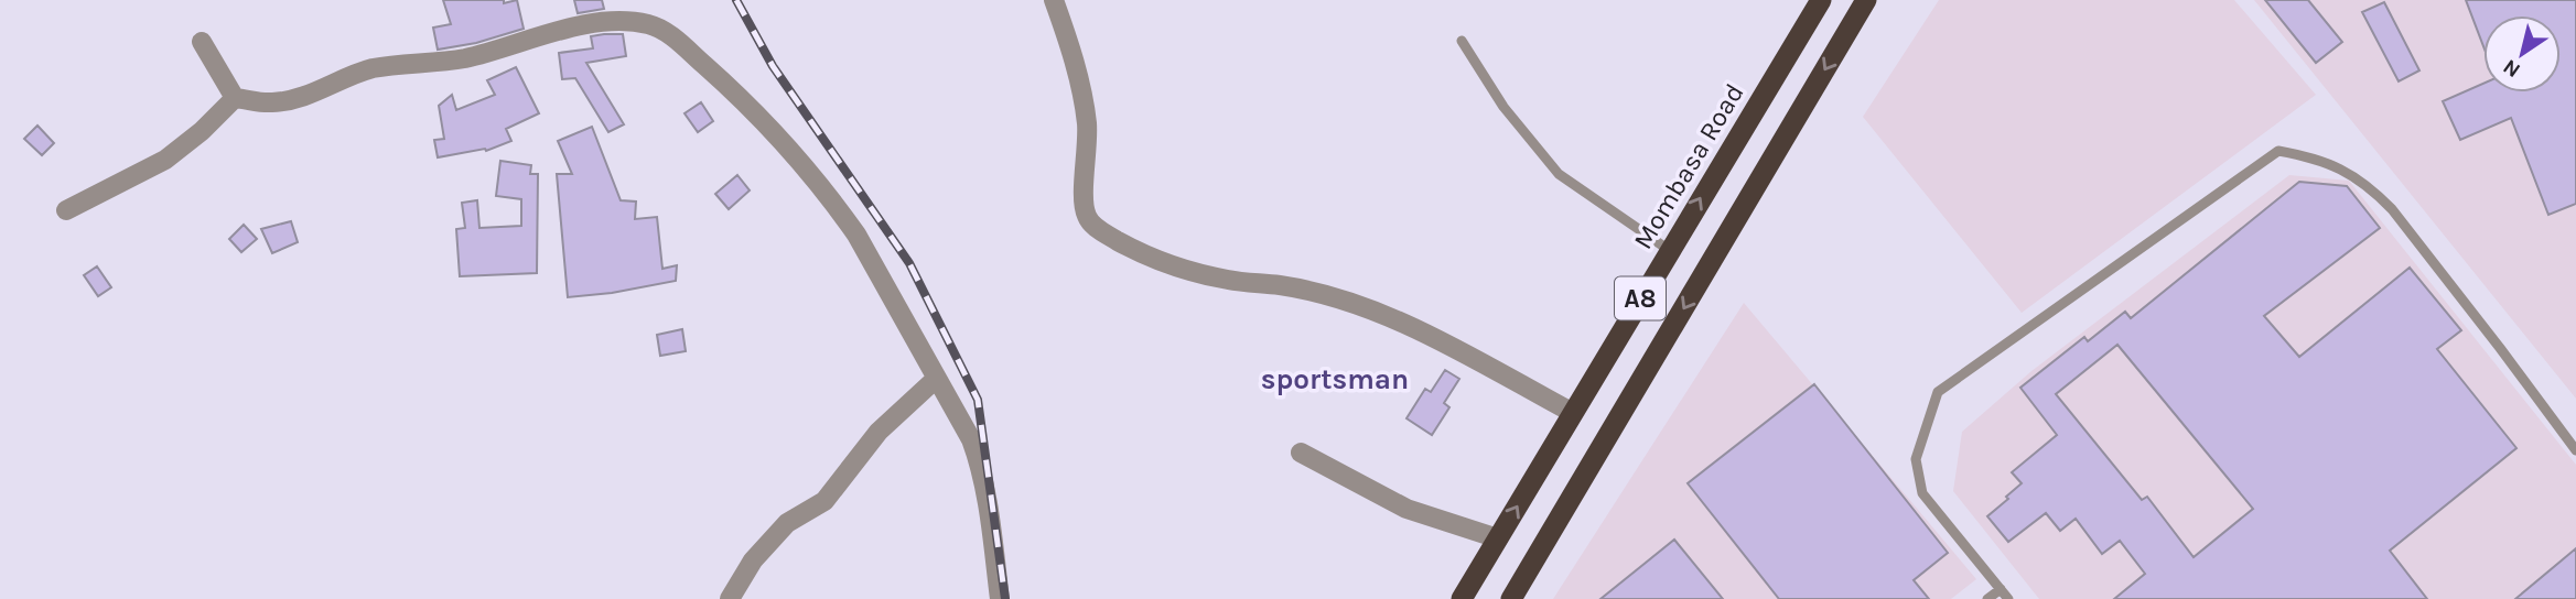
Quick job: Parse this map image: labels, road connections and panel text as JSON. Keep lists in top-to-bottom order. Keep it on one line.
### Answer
{"streets":{"highway":["Mombasa Road","A8"]},"districts":["sportsman"],"north":"bottom left"}
